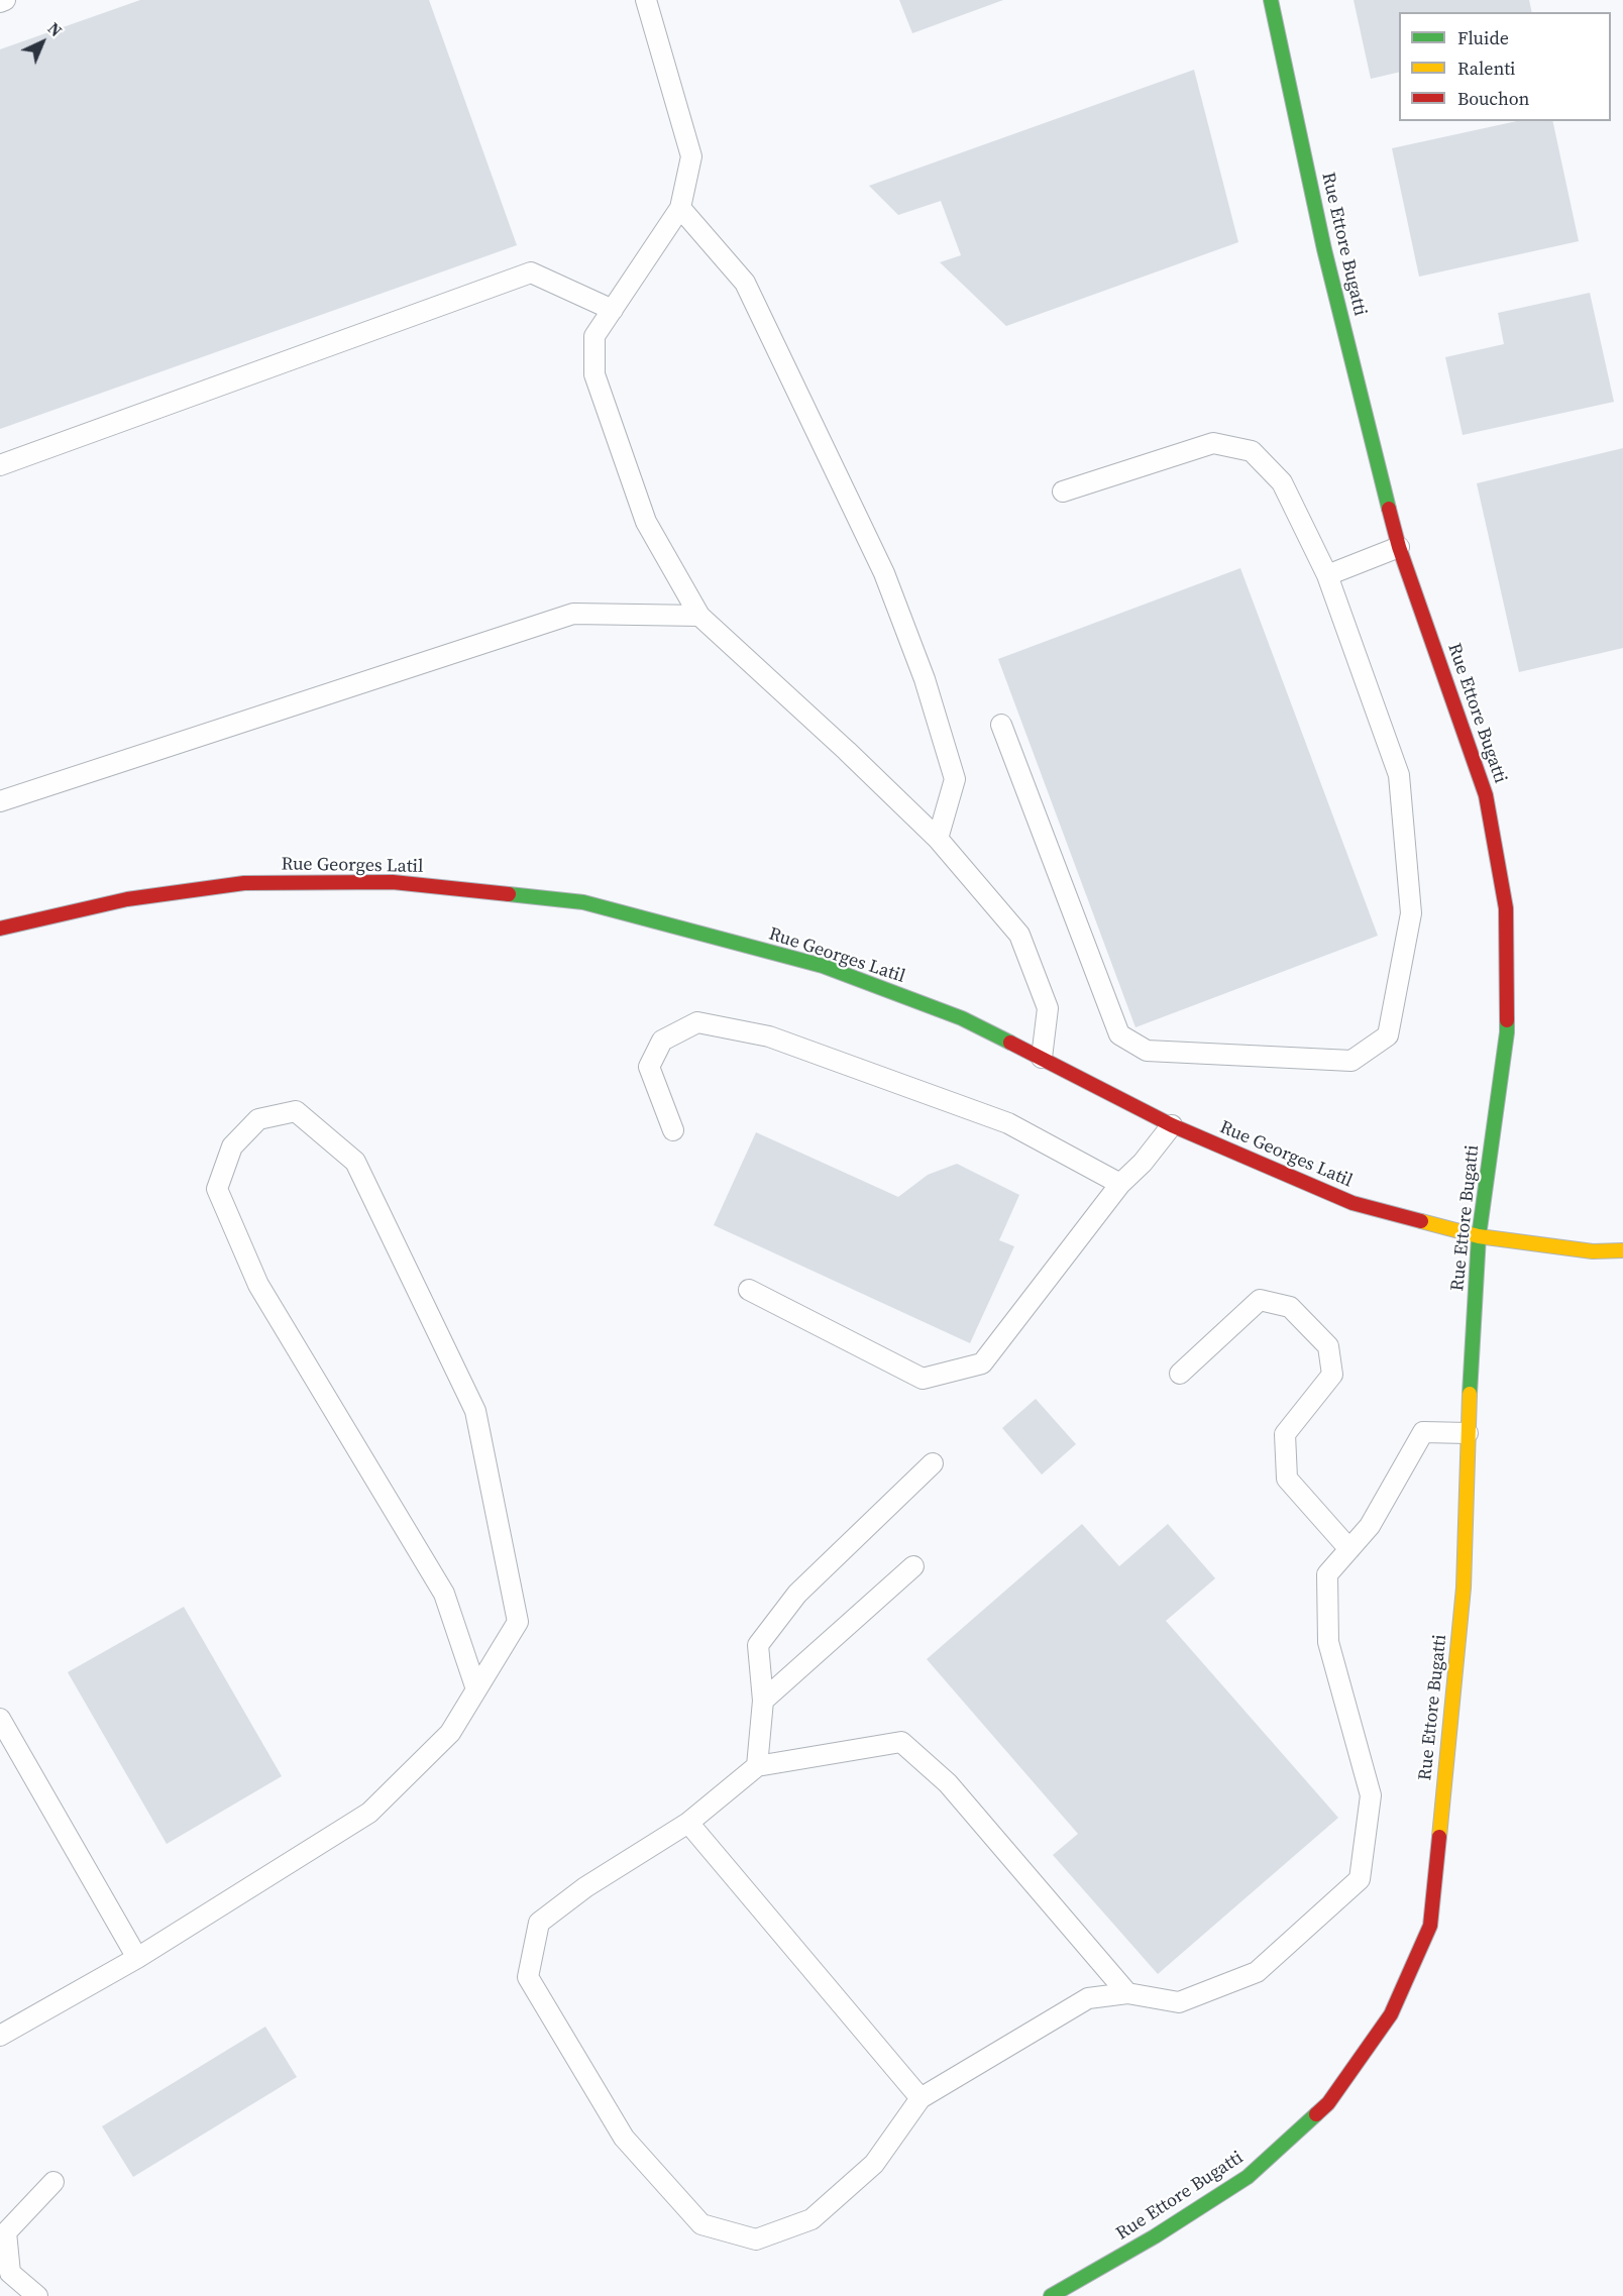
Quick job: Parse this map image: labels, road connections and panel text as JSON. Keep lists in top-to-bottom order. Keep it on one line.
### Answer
{"streets":{"street":["Rue Ettore Bugatti","Rue Georges Latil"]},"crossings":[["Rue Ettore Bugatti","Rue Georges Latil"]],"legend":["Fluide","Ralenti","Bouchon"],"north":"top right"}
